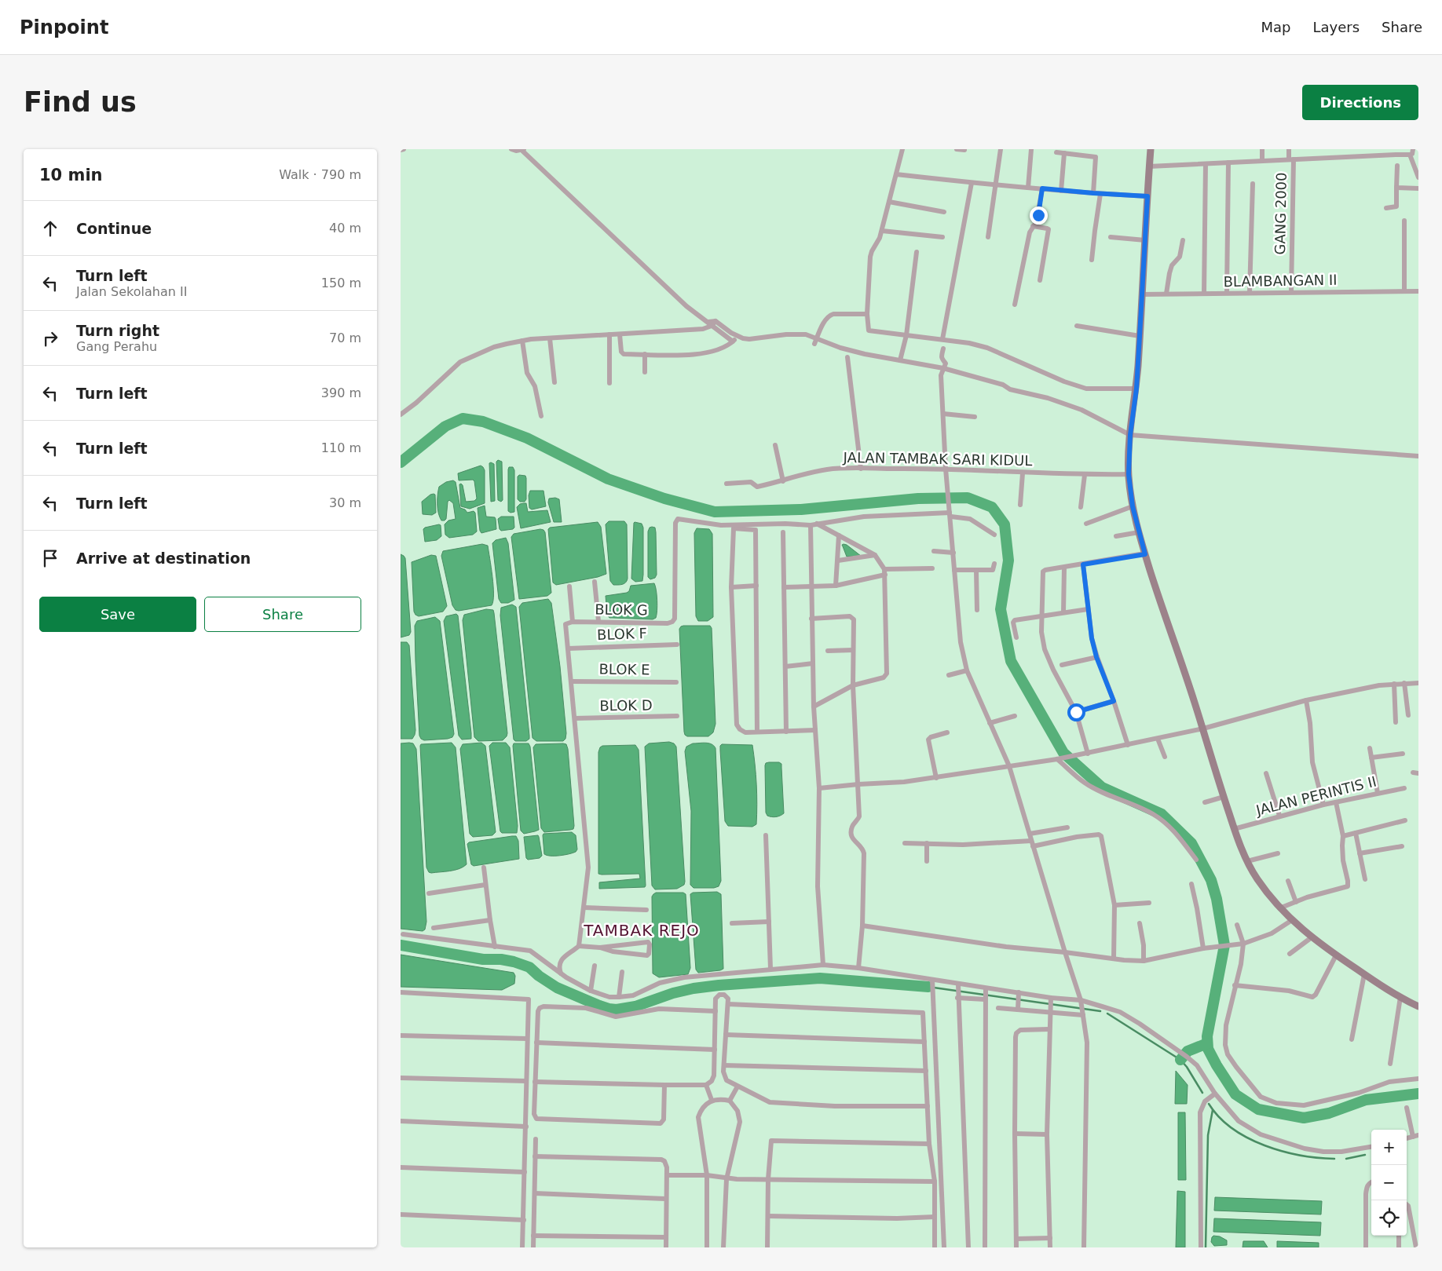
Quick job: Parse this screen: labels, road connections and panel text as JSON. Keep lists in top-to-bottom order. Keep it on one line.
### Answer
{"streets":{"street":["GANG 2000","BLAMBANGAN II","JALAN TAMBAK SARI KIDUL","BLOK G","BLOK F","BLOK E","BLOK D","JALAN PERINTIS II"]},"crossings":[["GANG 2000","BLAMBANGAN II"],["BLOK G","BLOK F"]],"districts":["TAMBAK REJO"],"page":{"header":"Pinpoint","nav":["Map","Layers","Share"],"buttons":["Directions",["Save","Share"]],"title":"Find us","heading":["10 min","Walk · 790 m"],"list":[["Continue","40 m"],["Turn left","Jalan Sekolahan II","150 m"],["Turn right","Gang Perahu","70 m"],["Turn left","390 m"],["Turn left","110 m"],["Turn left","30 m"],"Arrive at destination"],"map_buttons":["+","−"]}}
